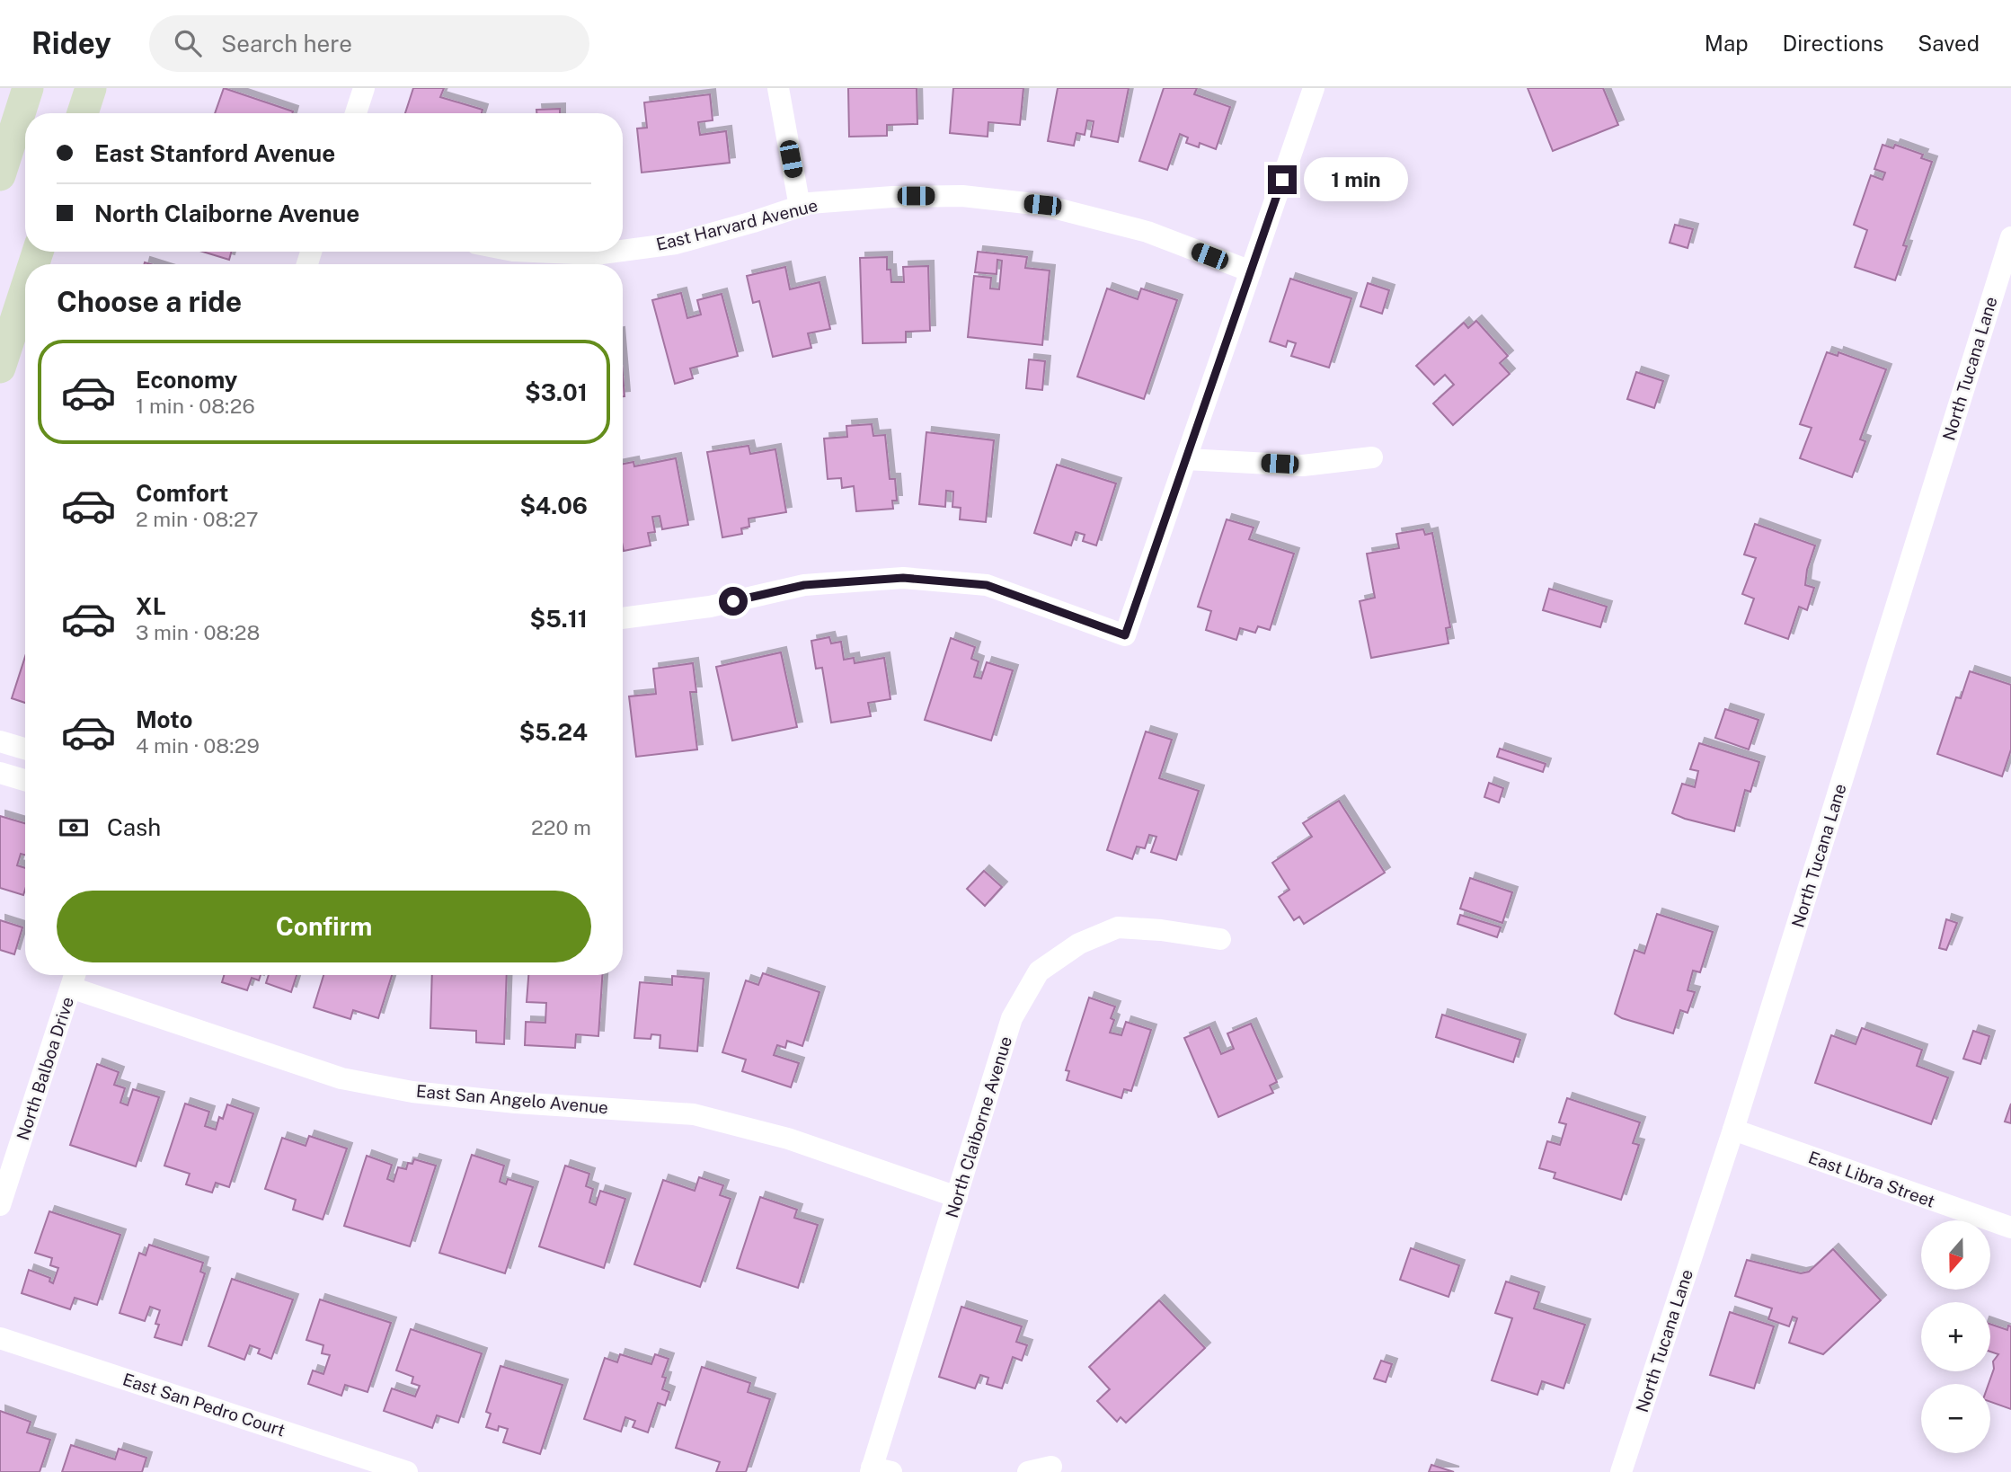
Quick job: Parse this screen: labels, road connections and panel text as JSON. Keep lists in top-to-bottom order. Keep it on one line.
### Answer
{"streets":{"street":["East Harvard Avenue","North Tucana Lane","North Balboa Drive","East San Angelo Avenue","North Claiborne Avenue","East Libra Street","East San Pedro Court"]},"crossings":[["North Tucana Lane","East Libra Street"],["North Balboa Drive","East San Angelo Avenue"],["East San Angelo Avenue","North Claiborne Avenue"]],"north":"bottom","page":{"header":"Ridey","search":"Search here","nav":["Map","Directions","Saved"],"banner":["East Stanford Avenue","North Claiborne Avenue"],"bubble":"1 min","heading":"Choose a ride","list":[{"name":"Economy","note":"1 min · 08:26","value":"$3.01"},{"name":"Comfort","note":"2 min · 08:27","value":"$4.06"},{"name":"XL","note":"3 min · 08:28","value":"$5.11"},{"name":"Moto","note":"4 min · 08:29","value":"$5.24"}],"pay":["Cash","220 m"],"buttons":"Confirm","map_buttons":["+","−"]}}
